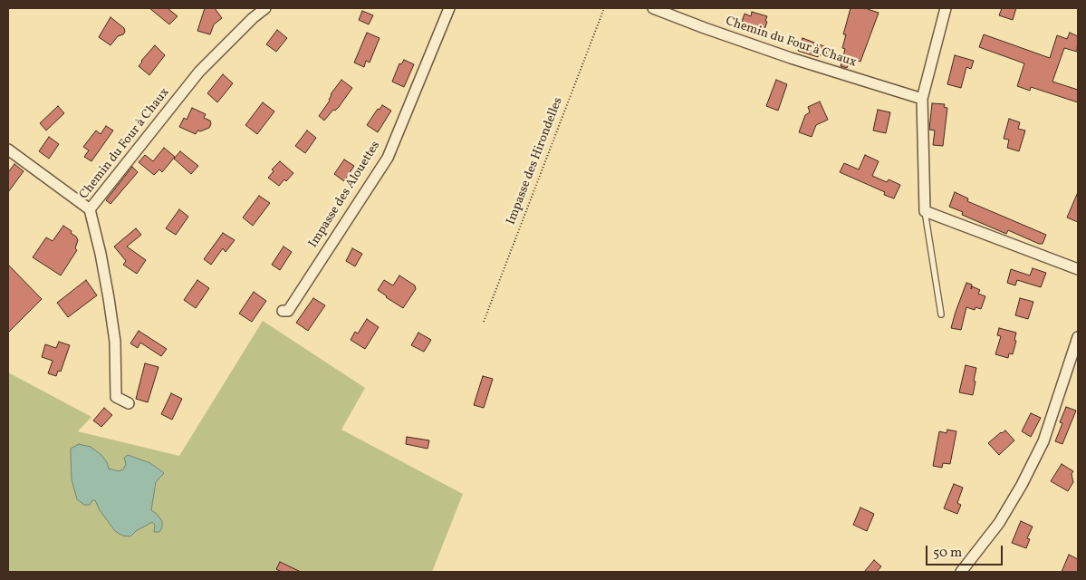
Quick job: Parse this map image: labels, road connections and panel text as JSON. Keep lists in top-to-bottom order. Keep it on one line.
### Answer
{"streets":{"street":["Chemin du Four à Chaux","Impasse des Alouettes"],"path":["Impasse des Hirondelles"]},"scale_bar":"50 m"}
